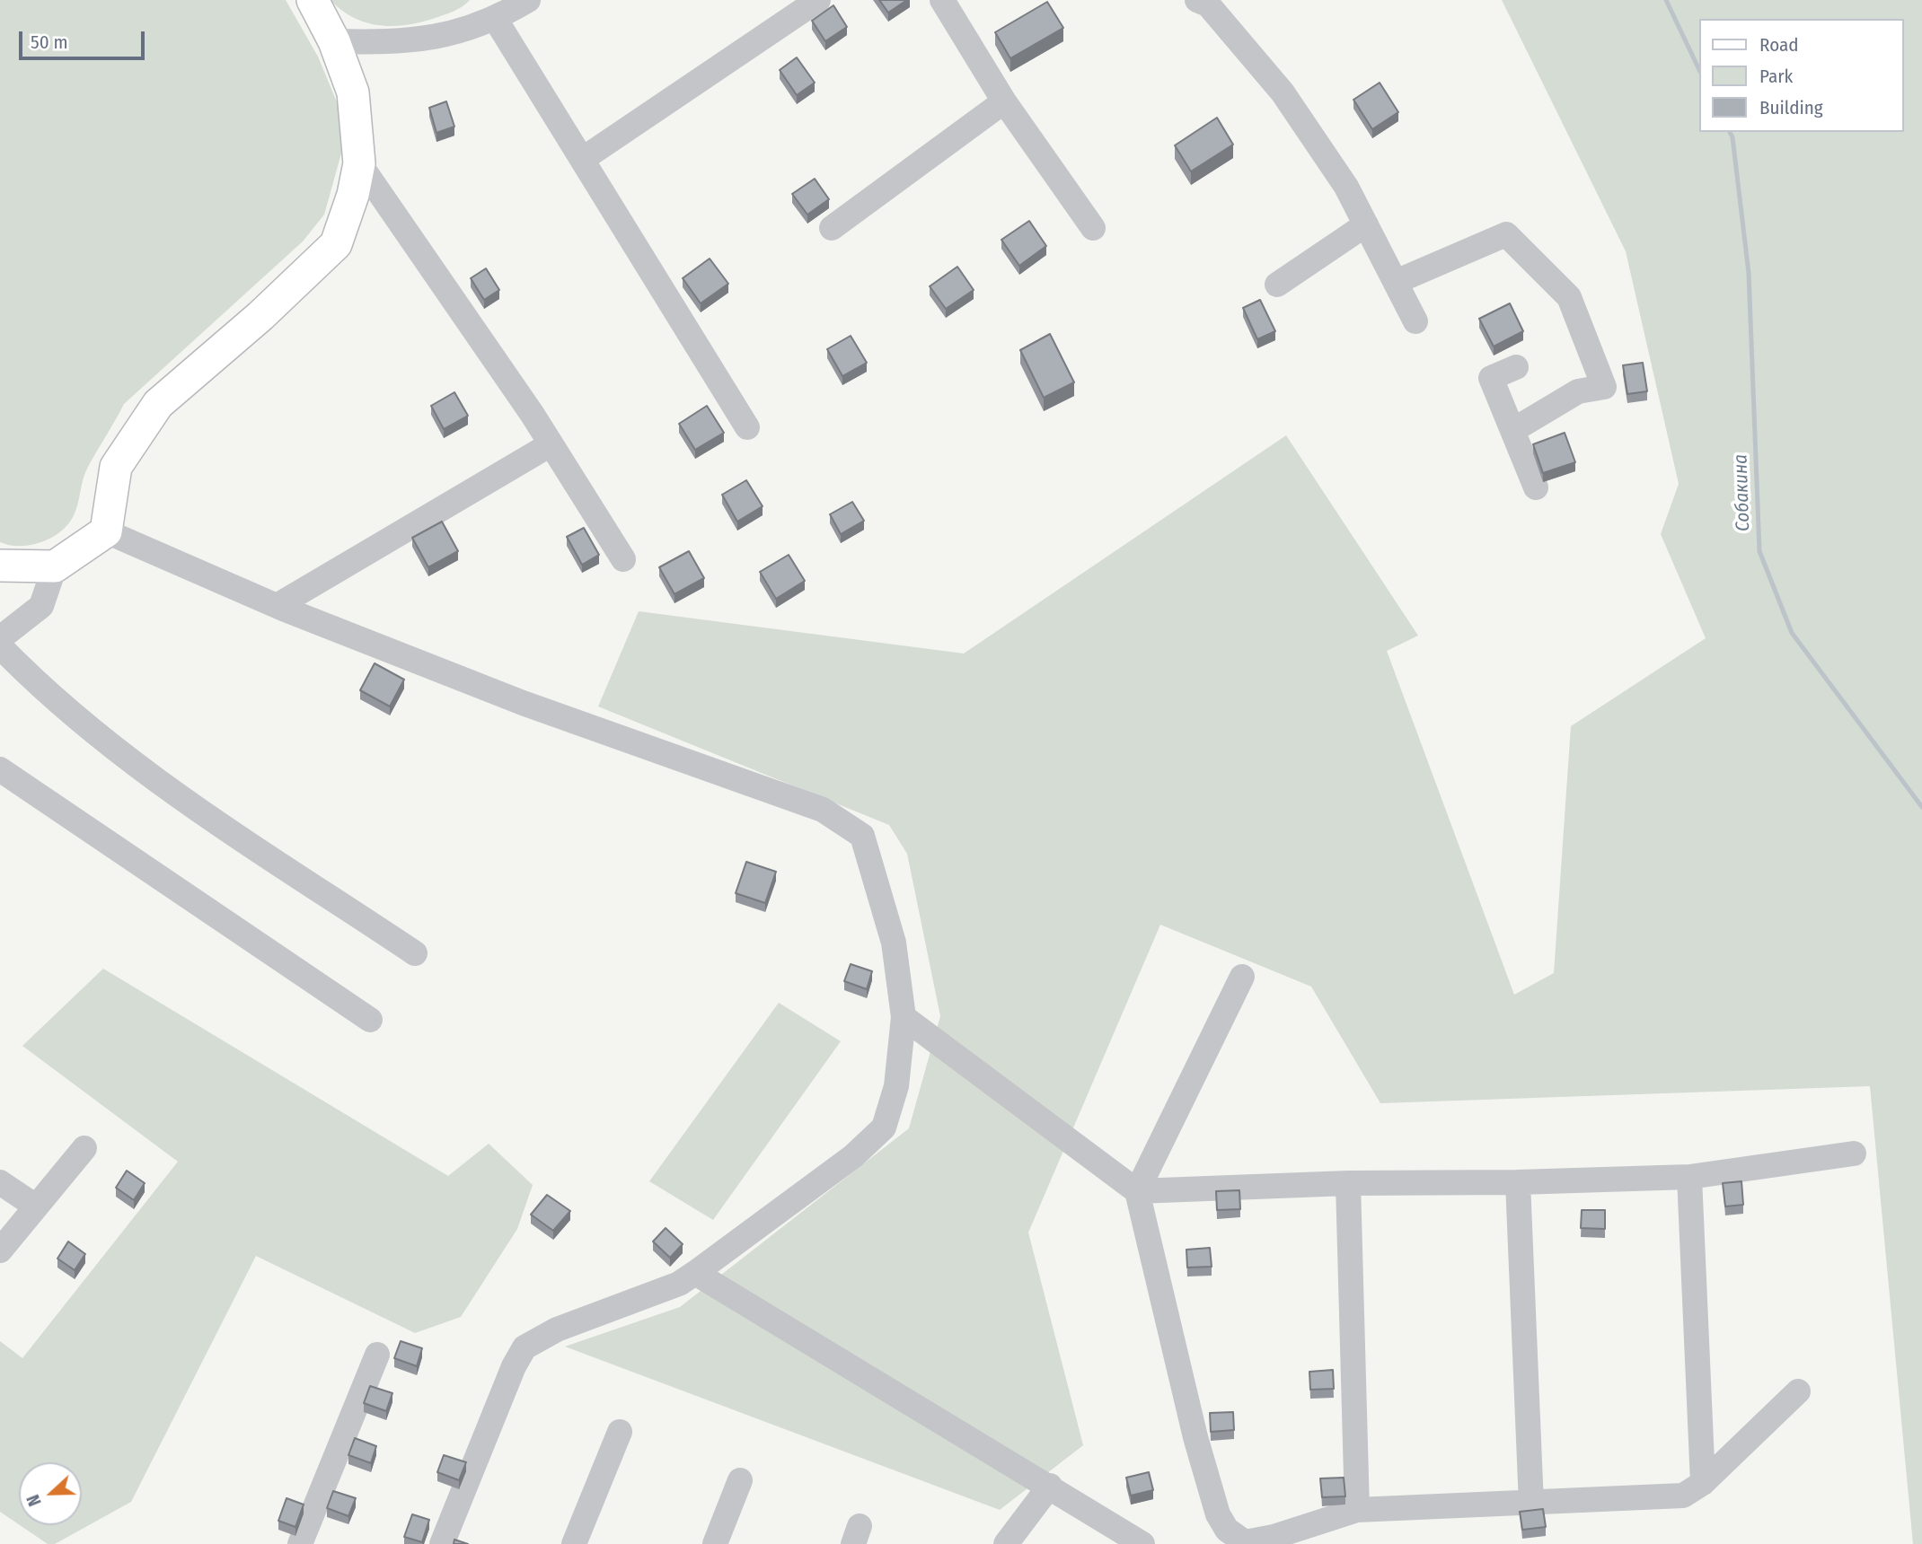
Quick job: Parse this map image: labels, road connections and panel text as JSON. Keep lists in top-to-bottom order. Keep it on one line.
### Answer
{"water":["Собакина"],"legend":["Road","Park","Building"],"scale_bar":"50 m","north":"left"}
